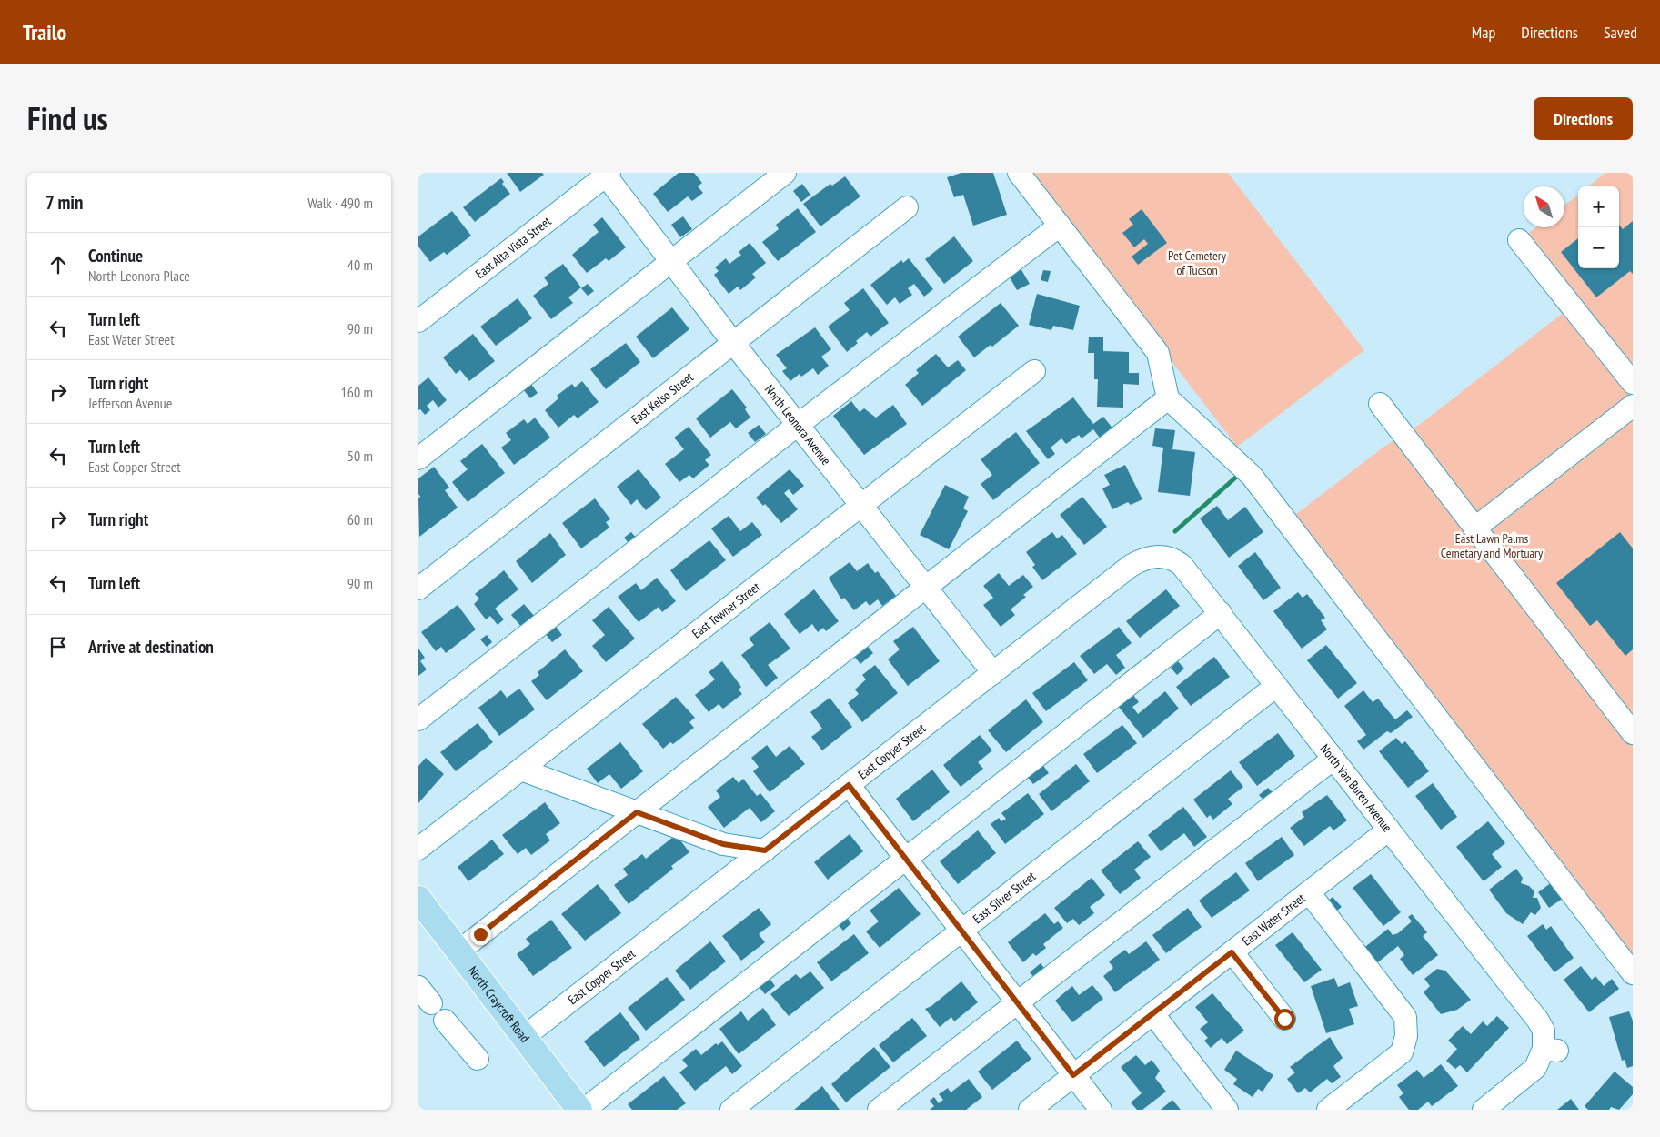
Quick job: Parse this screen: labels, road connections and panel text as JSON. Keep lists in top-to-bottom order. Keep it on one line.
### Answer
{"streets":{"main road":["North Craycroft Road"],"street":["East Alta Vista Street","East Kelso Street","North Leonora Avenue","East Towner Street","East Copper Street","North Van Buren Avenue","East Silver Street","East Water Street"]},"crossings":[["East Alta Vista Street","North Leonora Avenue"],["East Kelso Street","North Leonora Avenue"],["North Leonora Avenue","East Towner Street"],["North Leonora Avenue","East Copper Street"],["East Copper Street","North Van Buren Avenue"],["East Copper Street","North Craycroft Road"],["North Van Buren Avenue","East Silver Street"],["North Van Buren Avenue","East Water Street"]],"parks":["Pet Cemetery of Tucson","East Lawn Palms Cemetary and Mortuary"],"north":"top left","page":{"header":"Trailo","nav":["Map","Directions","Saved"],"title":"Find us","buttons":"Directions","heading":["7 min","Walk · 490 m"],"map_buttons":["+","−"],"list":[["Continue","North Leonora Place","40 m"],["Turn left","East Water Street","90 m"],["Turn right","Jefferson Avenue","160 m"],["Turn left","East Copper Street","50 m"],["Turn right","60 m"],["Turn left","90 m"],"Arrive at destination"]}}
